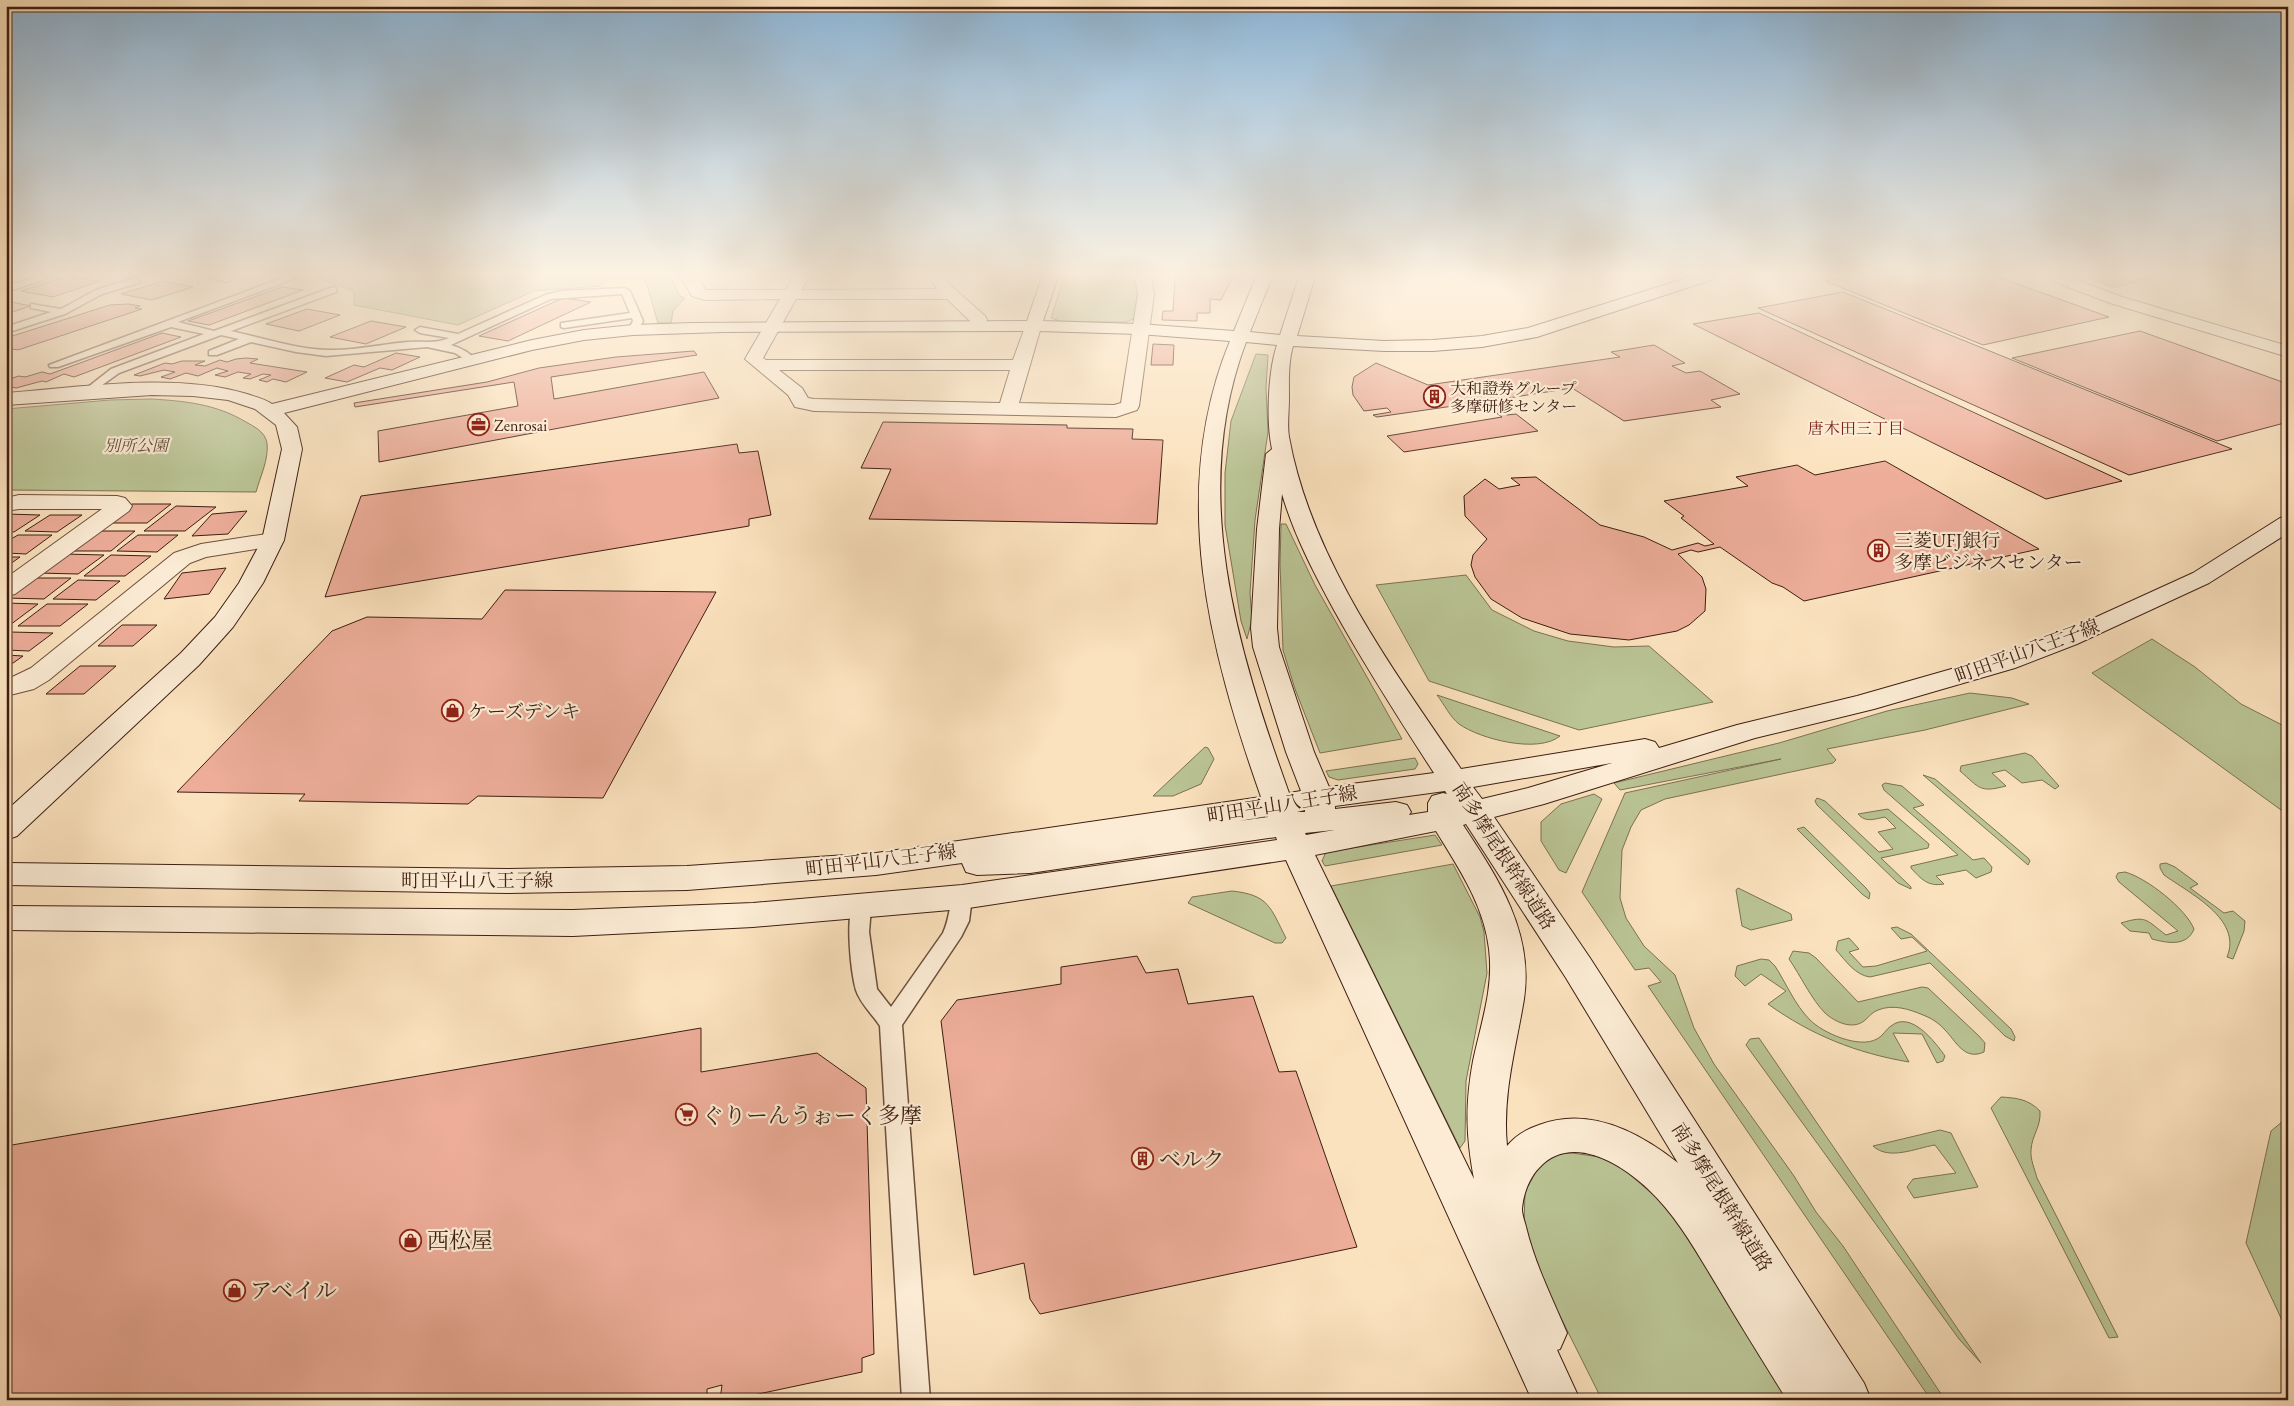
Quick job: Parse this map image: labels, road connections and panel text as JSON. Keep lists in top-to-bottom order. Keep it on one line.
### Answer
{"streets":{"main road":["町田平山八王子線","南多摩尾根幹線道路"]},"crossings":[["町田平山八王子線","南多摩尾根幹線道路"]],"districts":["唐木田三丁目"],"parks":["別所公園"],"places":{"building":["大和證券グループ 多摩研修センター","三菱UFJ銀行 多摩ビジネスセンター","ベルク"],"office":["Zenrosai"],"shop":["ケーズデンキ","西松屋","アベイル"],"supermarket":["ぐりーんうぉーく多摩"]}}
